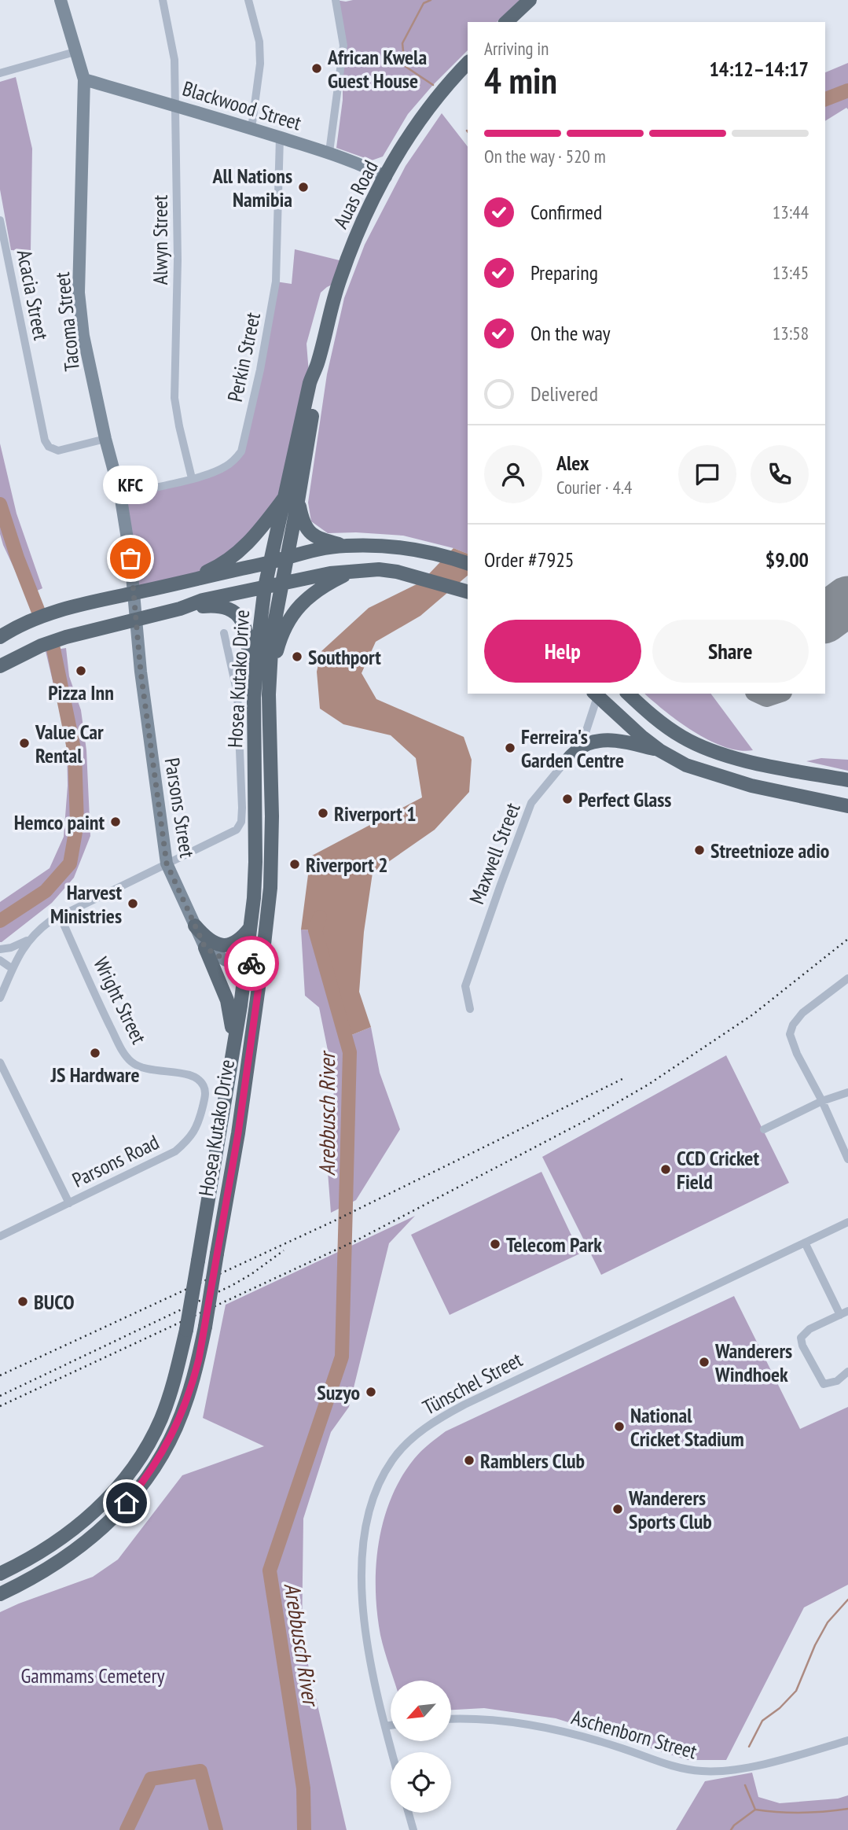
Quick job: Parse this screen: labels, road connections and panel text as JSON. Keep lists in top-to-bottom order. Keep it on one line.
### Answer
{"streets":{"main road":["Auas Road","Hosea Kutako Drive"],"street":["Blackwood Street","Alwyn Street","Acacia Street","Tacoma Street","Perkin Street","Parsons Street","Maxwell Street","Wright Street","Parsons Road","Tünschel Street","Aschenborn Street"]},"crossings":[["Blackwood Street","Auas Road"],["Blackwood Street","Alwyn Street"],["Blackwood Street","Tacoma Street"],["Blackwood Street","Perkin Street"],["Auas Road","Hosea Kutako Drive"],["Alwyn Street","Perkin Street"],["Acacia Street","Tacoma Street"],["Tacoma Street","Perkin Street"],["Tacoma Street","Parsons Street"],["Wright Street","Parsons Road"]],"water":["Arebbusch River"],"parks":["Gammams Cemetery"],"places":["African Kwela Guest House","All Nations Namibia","KFC","Southport","Pizza Inn","Value Car Rental","Ferreira's Garden Centre","Perfect Glass","Riverport 1","Hemco paint","Streetnioze adio","Riverport 2","Harvest Ministries","JS Hardware","CCD Cricket Field","Telecom Park","BUCO","Wanderers Windhoek","Suzyo","National Cricket Stadium","Ramblers Club","Wanderers Sports Club"],"north":"bottom left","page":{"heading":["4 min","Arriving in","14:12–14:17"],"panel":["Alex","Courier · 4.4","Order #7925","$9.00"],"bar":"On the way · 520 m","list":[["Confirmed","13:44"],["Preparing","13:45"],["On the way","13:58"],"Delivered"],"bubble":"KFC","buttons":["Help","Share"]}}
